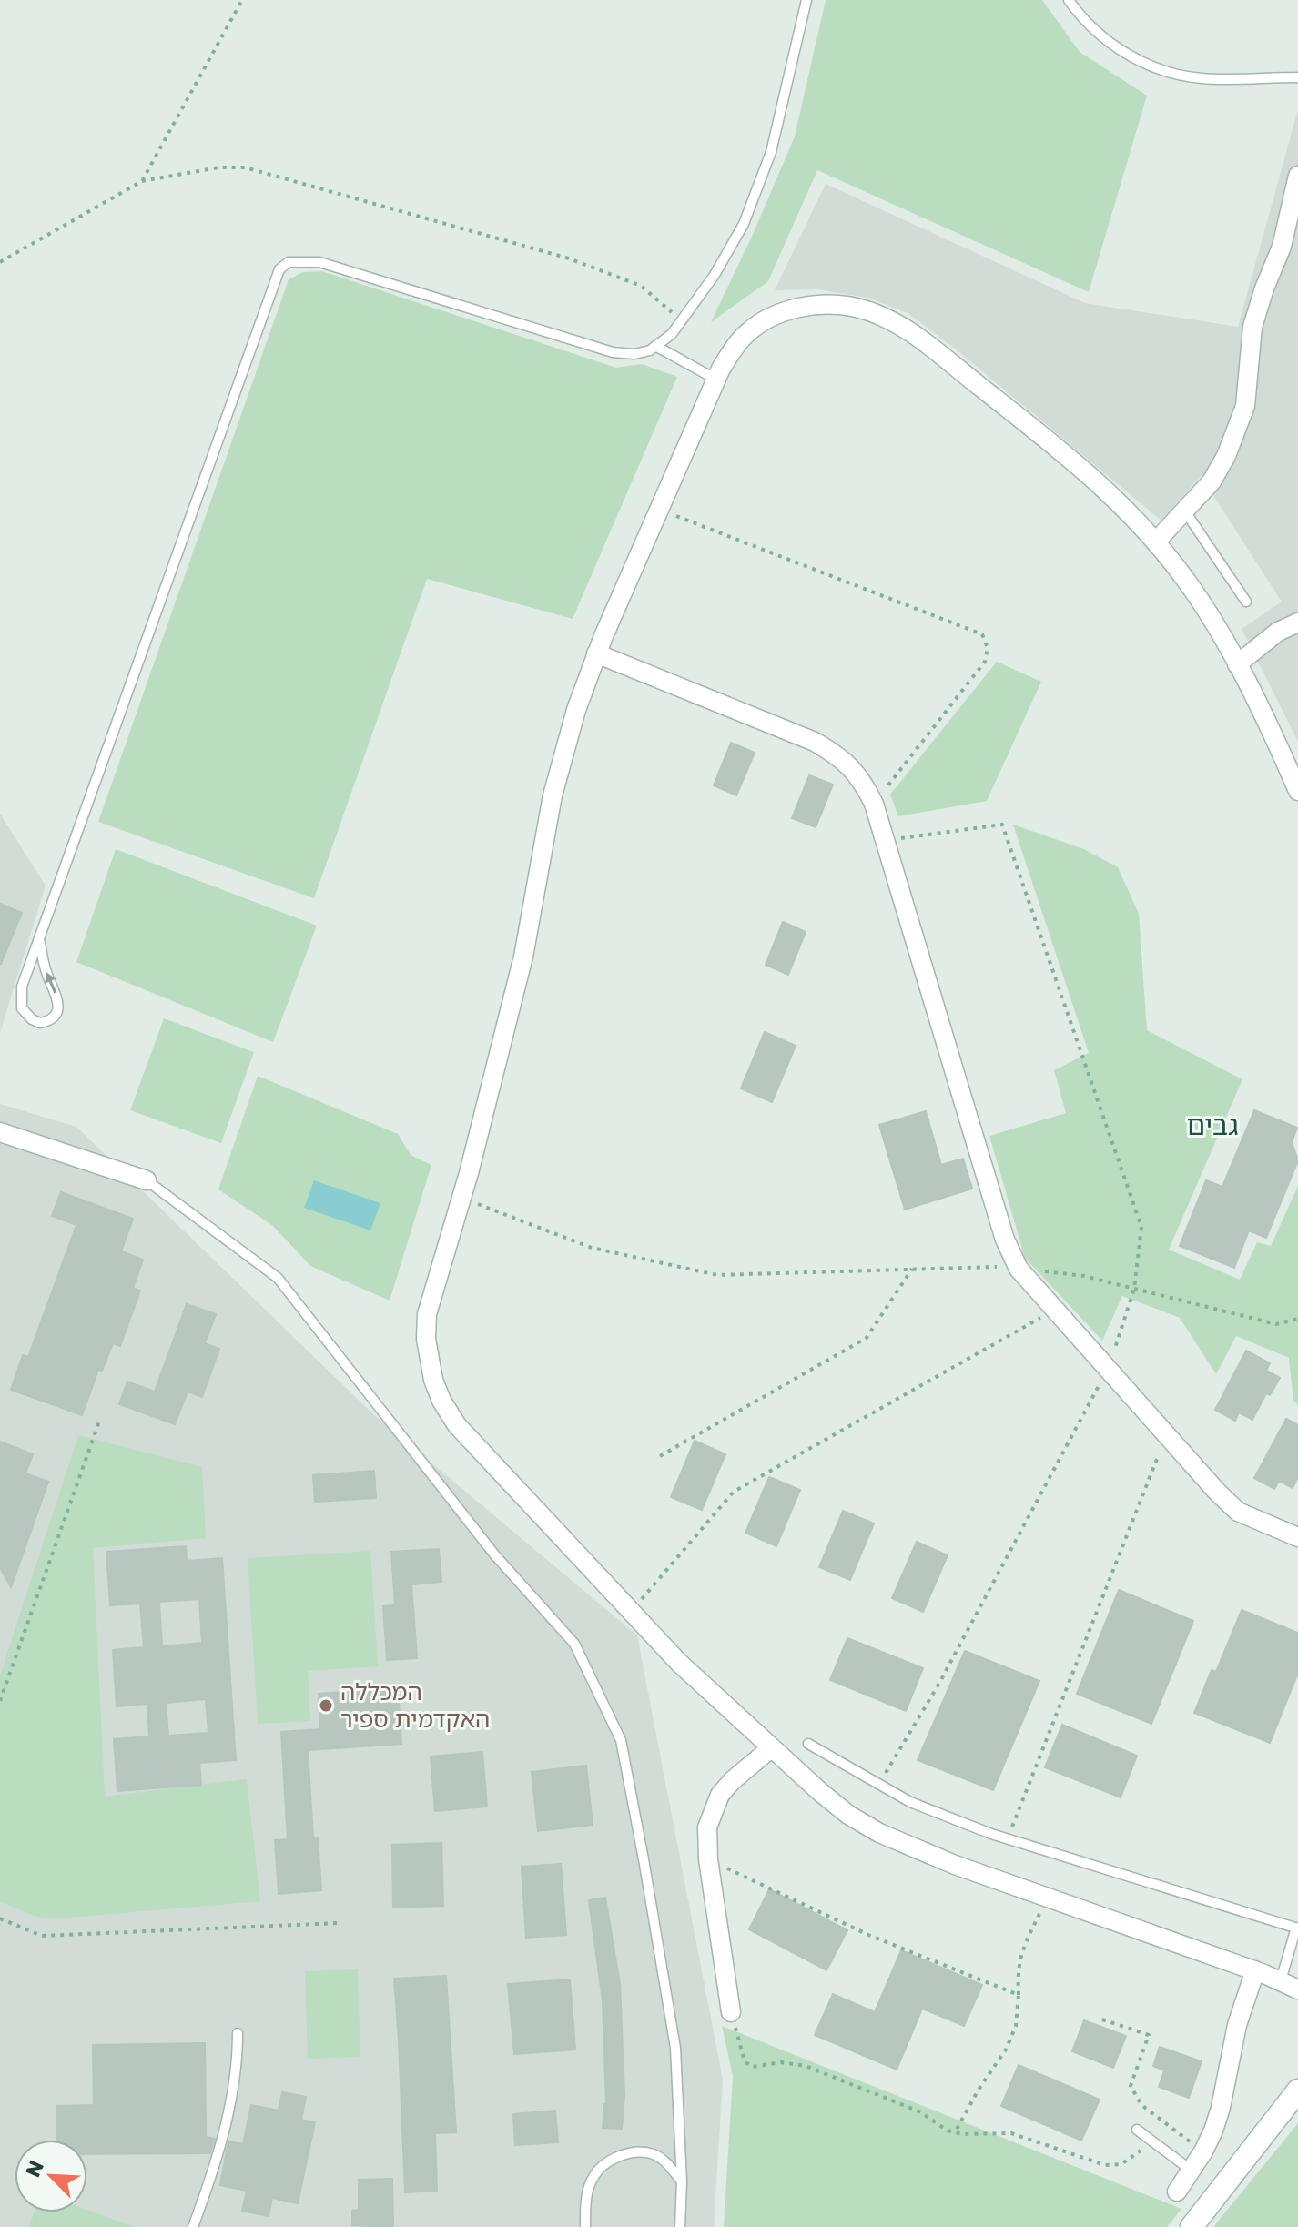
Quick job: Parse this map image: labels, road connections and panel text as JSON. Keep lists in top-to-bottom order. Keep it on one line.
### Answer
{"districts":["גבים"],"places":["המכללה האקדמית ספיר"],"north":"top left"}
